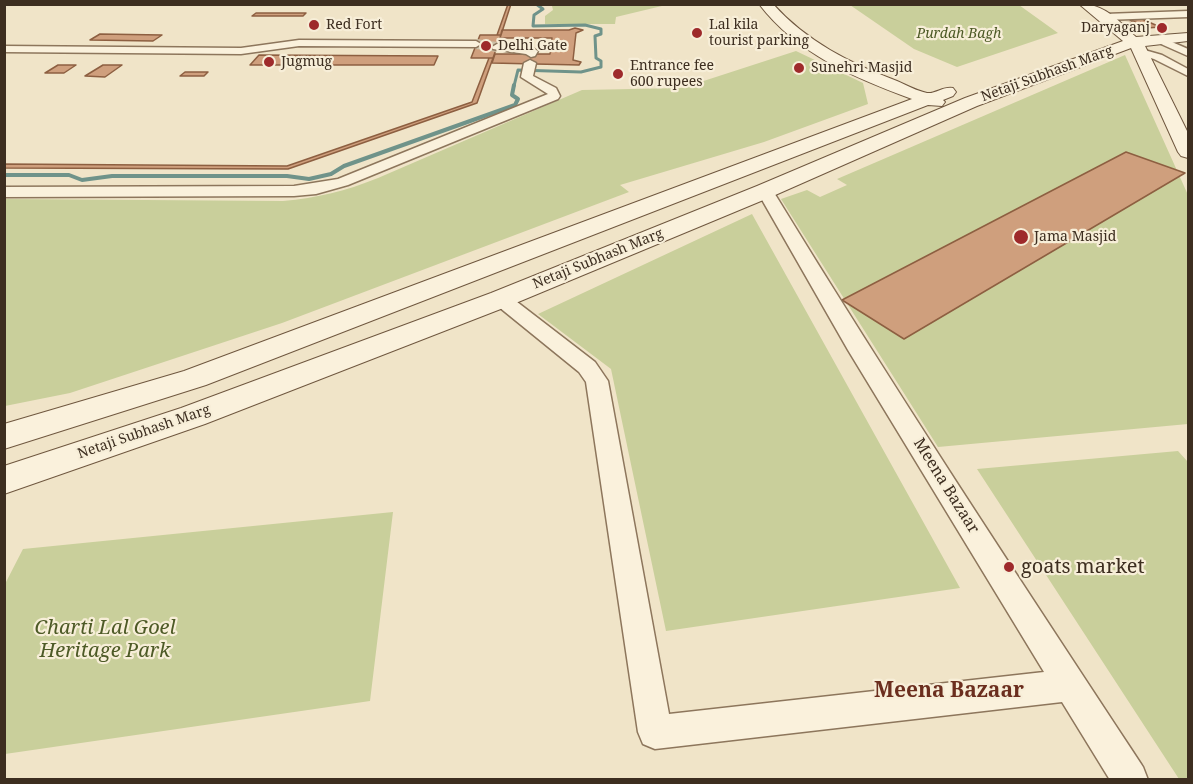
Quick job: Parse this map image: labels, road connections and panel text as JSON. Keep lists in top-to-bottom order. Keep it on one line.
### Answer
{"streets":{"main road":["Netaji Subhash Marg"],"street":["Meena Bazaar"]},"crossings":[["Netaji Subhash Marg","Meena Bazaar"]],"districts":["Meena Bazaar"],"parks":["Purdah Bagh","Charti Lal Goel Heritage Park"],"places":["Red Fort","Daryaganj","Lal kila tourist parking","Delhi Gate","Jugmug","Sunehri Masjid","Entrance fee 600 rupees","Jama Masjid","goats market"]}
